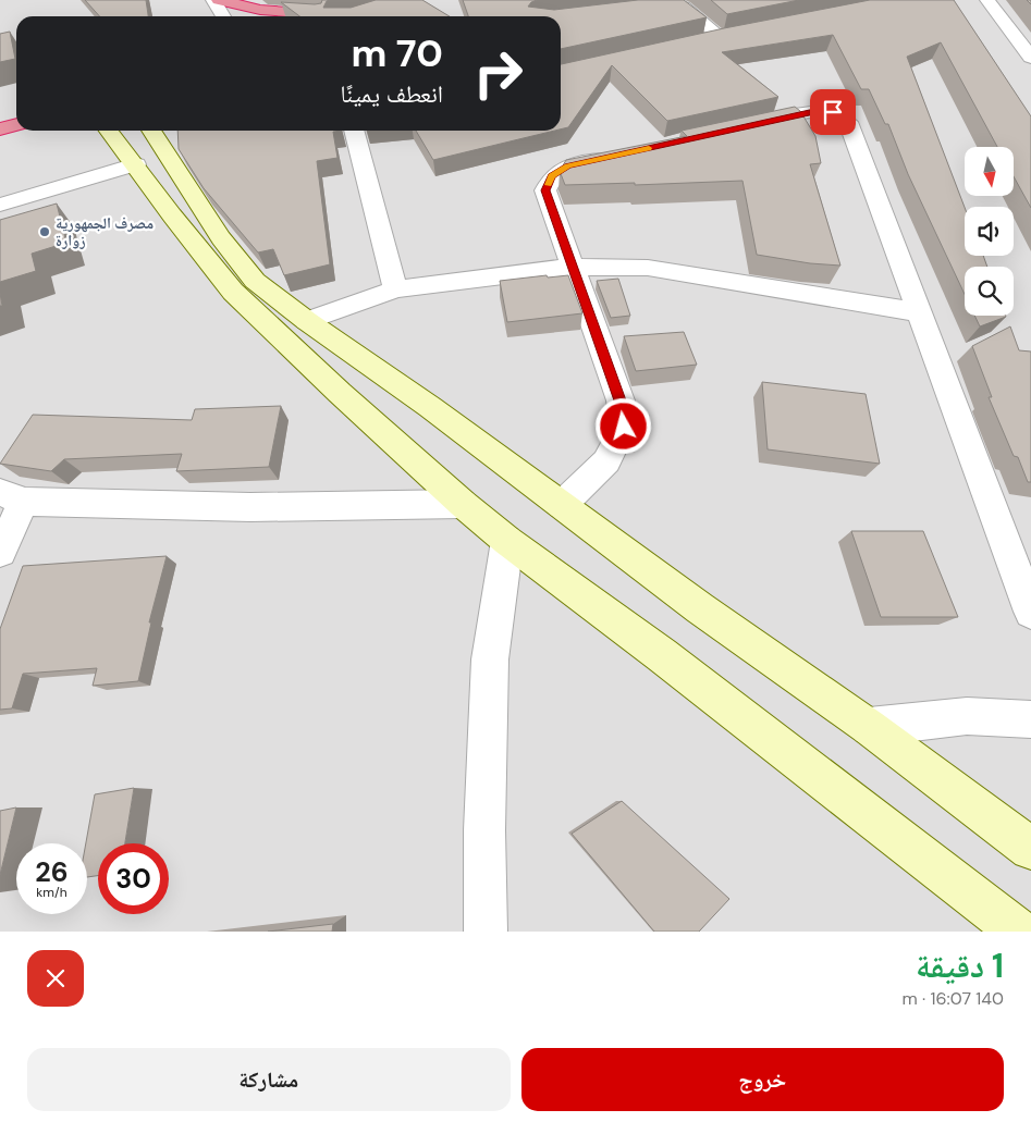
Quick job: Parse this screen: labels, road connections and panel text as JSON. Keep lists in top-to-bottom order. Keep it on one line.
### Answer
{"places":["مصرف الجمهورية زوارة"],"north":"bottom","page":{"turn":["70 m","انعطف يمينًا"],"speed":"26 km/h","limit":"30","heading":["1 دقيقة","140 m · 16:07"],"buttons":["خروج","مشاركة"]}}
